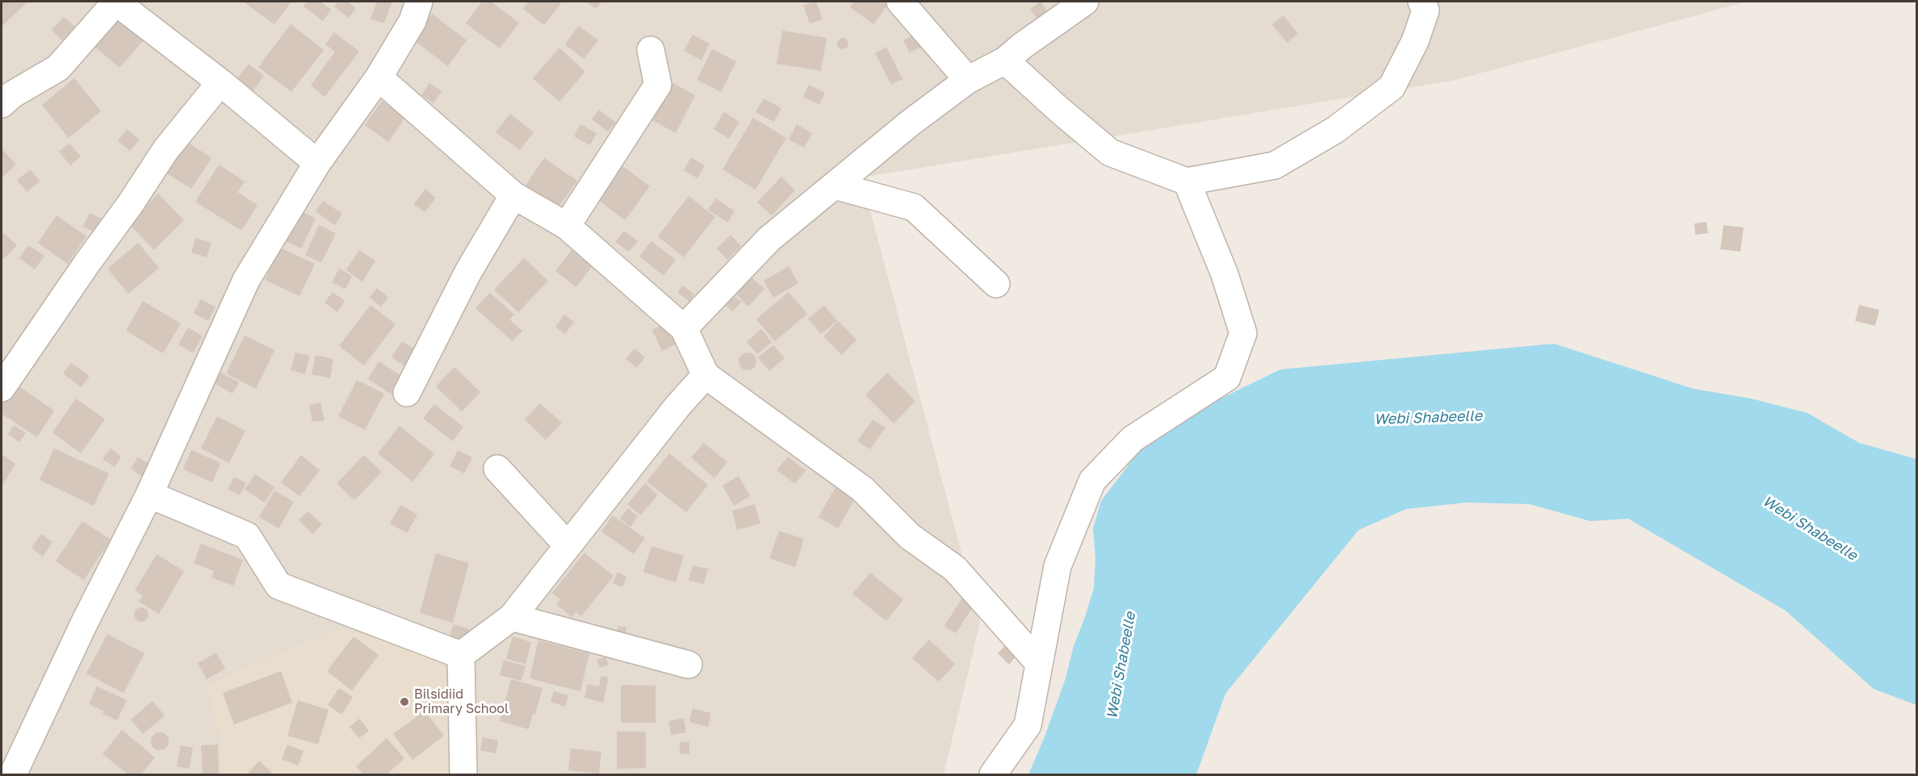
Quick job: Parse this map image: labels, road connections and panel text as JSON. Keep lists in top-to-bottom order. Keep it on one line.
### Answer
{"water":["Webi Shabeelle"],"places":["Bilsidiid Primary School"]}
